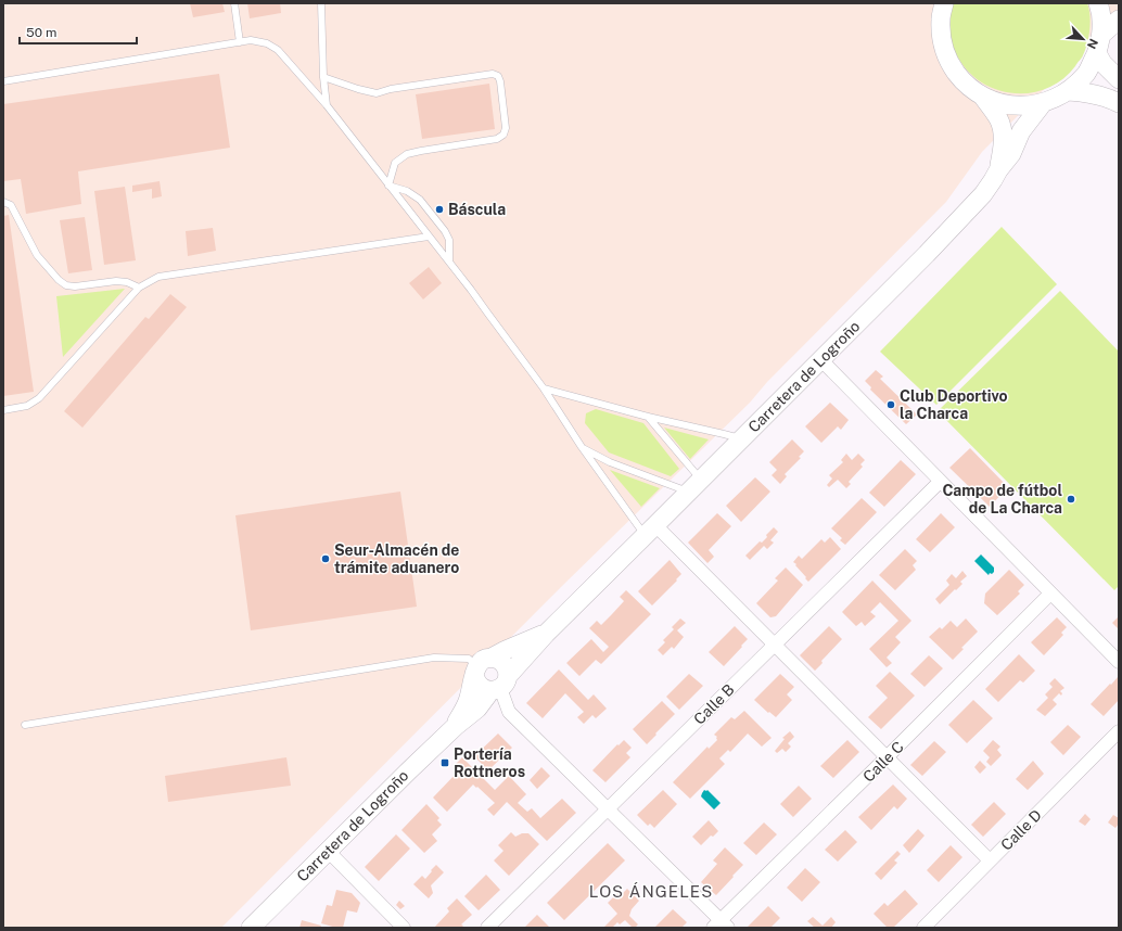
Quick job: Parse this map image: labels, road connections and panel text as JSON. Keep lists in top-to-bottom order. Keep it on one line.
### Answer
{"streets":{"main road":["Carretera de Logroño"],"street":["Calle B","Calle C","Calle D"]},"districts":["LOS ÁNGELES"],"places":{"other":["Báscula","Club Deportivo la Charca","Campo de fútbol de La Charca","Seur-Almacén de trámite aduanero"],"transit":["Portería Rottneros"]},"scale_bar":"50 m","north":"bottom right"}
